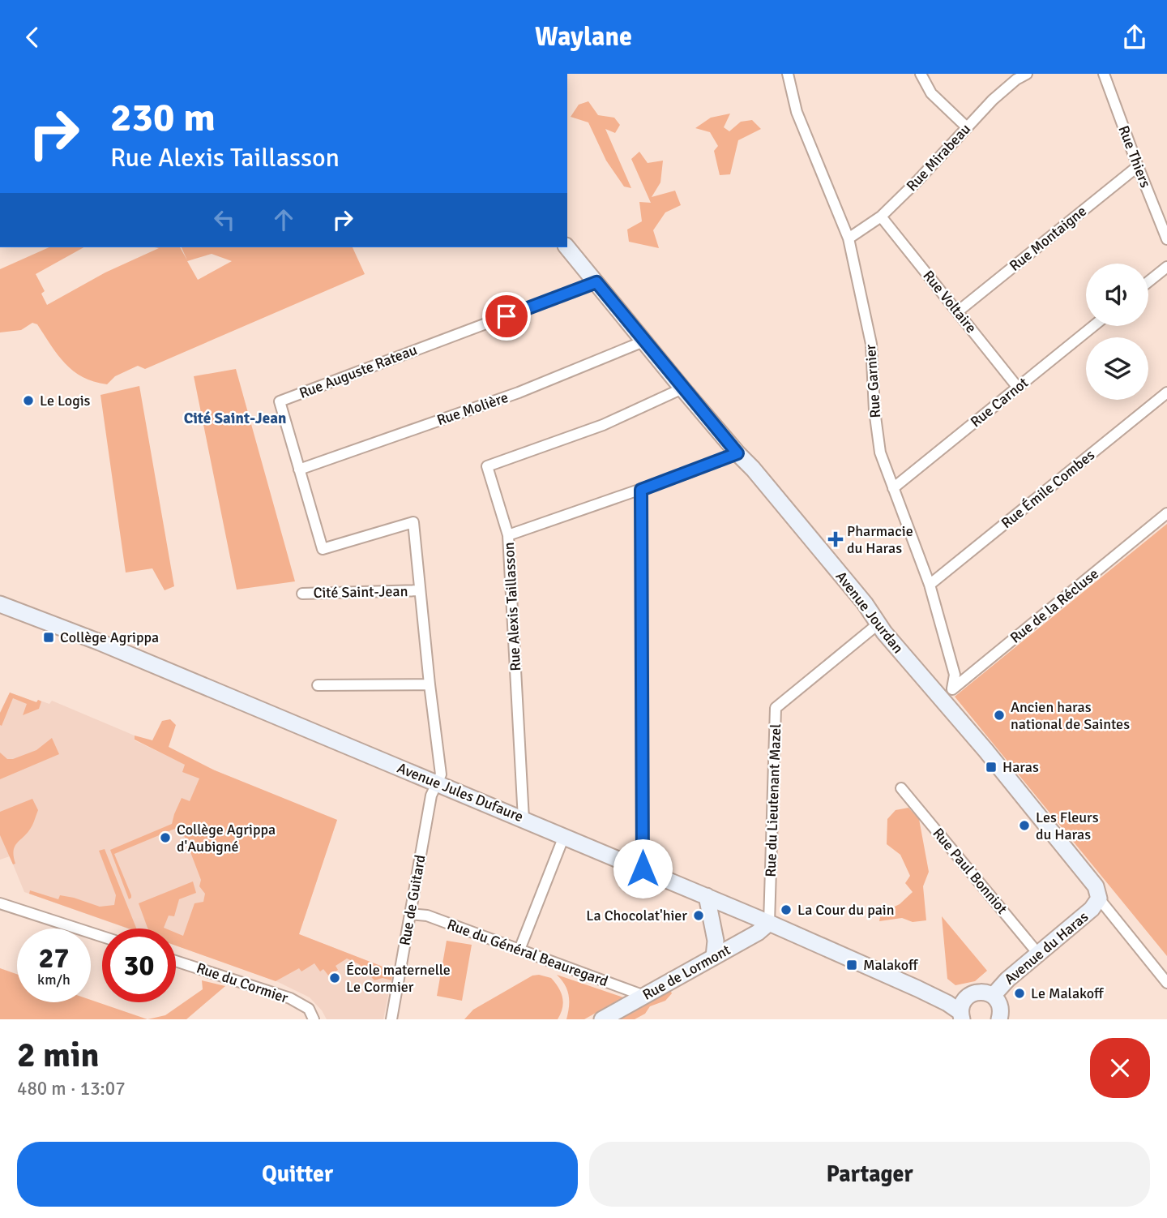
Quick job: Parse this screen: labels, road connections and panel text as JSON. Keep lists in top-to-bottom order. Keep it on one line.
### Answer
{"streets":{"main road":["Avenue Jourdan","Avenue Jules Dufaure","Avenue du Haras","Rue de Lormont"],"street":["Rue Thiers","Rue Mirabeau","Rue Montaigne","Rue Voltaire","Rue Auguste Rateau","Rue Garnier","Rue Carnot","Rue Molière","Rue Émile Combes","Cité Saint-Jean","Rue de la Récluse","Rue Alexis Taillasson","Rue du Lieutenant Mazel","Rue Paul Bonniot","Rue de Guitard","Rue du Général Beauregard","Rue du Cormier"]},"crossings":[["Rue Thiers","Rue Montaigne"],["Rue Mirabeau","Rue Voltaire"],["Rue Mirabeau","Rue Garnier"],["Rue Montaigne","Rue Voltaire"],["Rue Voltaire","Rue Carnot"],["Rue Auguste Rateau","Rue Molière"],["Rue Auguste Rateau","Cité Saint-Jean"],["Rue Auguste Rateau","Avenue Jourdan"],["Rue Auguste Rateau","Avenue Jules Dufaure"],["Rue Auguste Rateau","Rue de Guitard"],["Rue Garnier","Rue Carnot"],["Rue Garnier","Rue Émile Combes"],["Rue Garnier","Rue de la Récluse"],["Rue Garnier","Avenue Jourdan"],["Rue Molière","Avenue Jourdan"],["Rue de la Récluse","Avenue Jourdan"],["Rue Alexis Taillasson","Avenue Jourdan"],["Rue Alexis Taillasson","Avenue Jules Dufaure"],["Avenue Jourdan","Rue du Lieutenant Mazel"],["Avenue Jourdan","Avenue du Haras"],["Avenue Jules Dufaure","Rue du Lieutenant Mazel"],["Avenue Jules Dufaure","Rue de Guitard"],["Avenue Jules Dufaure","Avenue du Haras"],["Avenue Jules Dufaure","Rue de Lormont"],["Rue du Lieutenant Mazel","Rue de Lormont"],["Rue Paul Bonniot","Avenue du Haras"],["Rue de Guitard","Rue du Général Beauregard"],["Rue du Général Beauregard","Rue de Lormont"]],"districts":["Cité Saint-Jean"],"places":{"other":["Le Logis","Ancien haras national de Saintes","Les Fleurs du Haras","Collège Agrippa d'Aubigné","La Cour du pain","La Chocolat'hier","École maternelle Le Cormier","Le Malakoff"],"health":["Pharmacie du Haras"],"transit":["Collège Agrippa","Haras","Malakoff"]},"page":{"header":"Waylane","turn":["230 m","Rue Alexis Taillasson"],"speed":"27 km/h","limit":"30","heading":["2 min","480 m · 13:07"],"buttons":["Quitter","Partager"]}}
